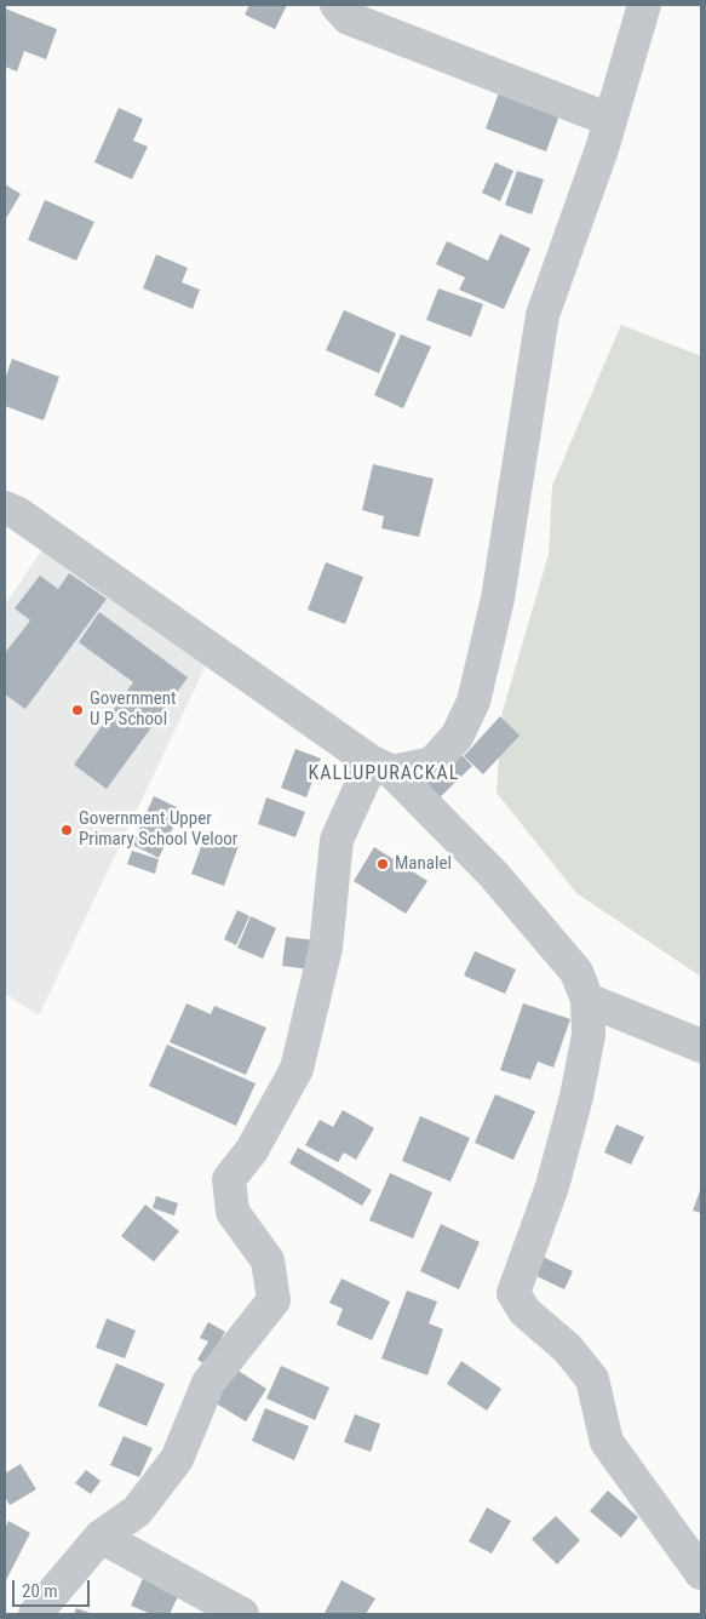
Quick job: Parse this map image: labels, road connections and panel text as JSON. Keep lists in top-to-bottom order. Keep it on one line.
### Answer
{"districts":["KALLUPURACKAL"],"places":["Government U P School","Government Upper Primary School Veloor","Manalel"],"scale_bar":"20 m"}
